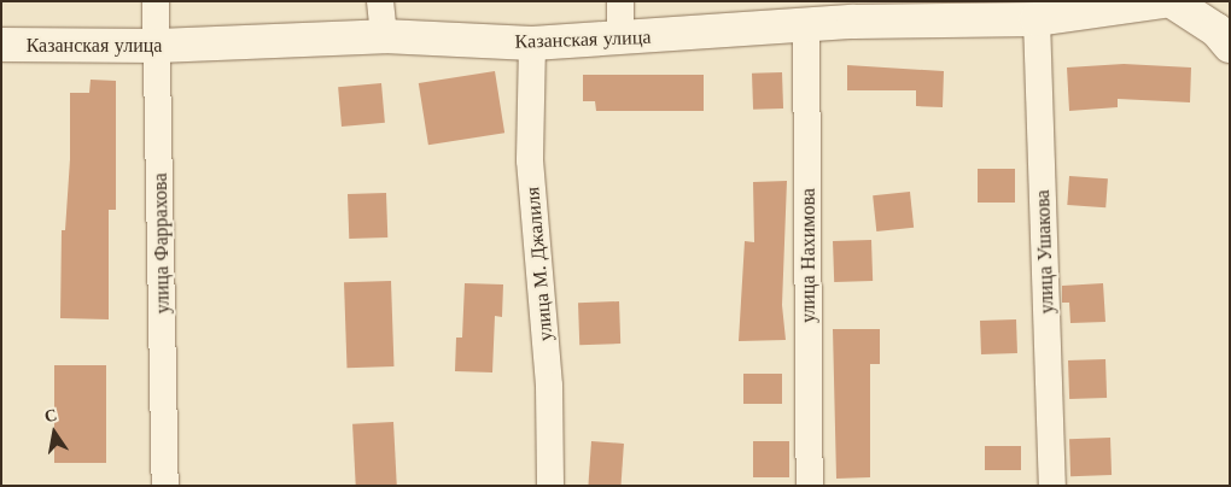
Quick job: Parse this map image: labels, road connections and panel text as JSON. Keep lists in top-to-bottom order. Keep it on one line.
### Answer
{"streets":{"street":["Казанская улица","улица Фаррахова","улица Ушакова","улица Нахимова","улица М. Джалиля"]},"crossings":[["Казанская улица","улица Фаррахова"],["Казанская улица","улица Ушакова"],["Казанская улица","улица Нахимова"],["Казанская улица","улица М. Джалиля"]],"north":"top"}
